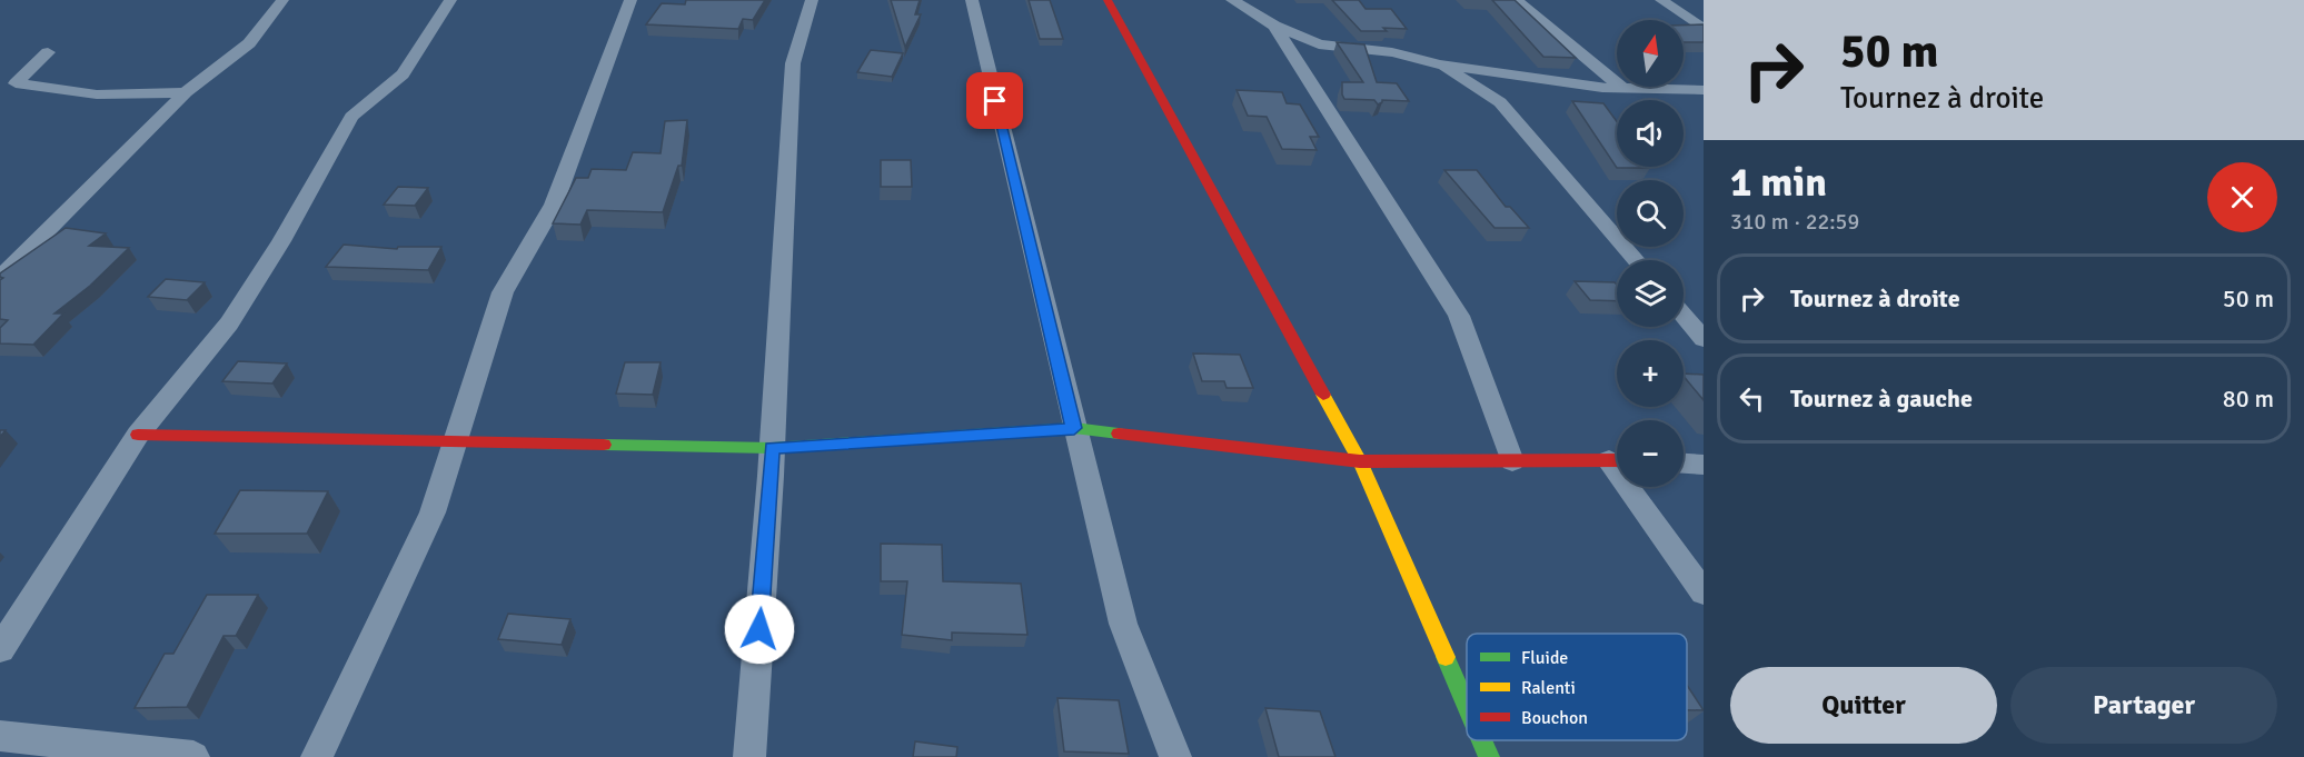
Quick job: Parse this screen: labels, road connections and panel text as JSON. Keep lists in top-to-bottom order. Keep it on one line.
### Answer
{"legend":["Fluide","Ralenti","Bouchon"],"north":"top","page":{"turn":["50 m","Tournez à droite"],"map_buttons":["+","−"],"heading":["1 min","310 m · 22:59"],"list":[{"name":"Tournez à droite","value":"50 m"},{"name":"Tournez à gauche","value":"80 m"}],"buttons":["Quitter","Partager"]}}
